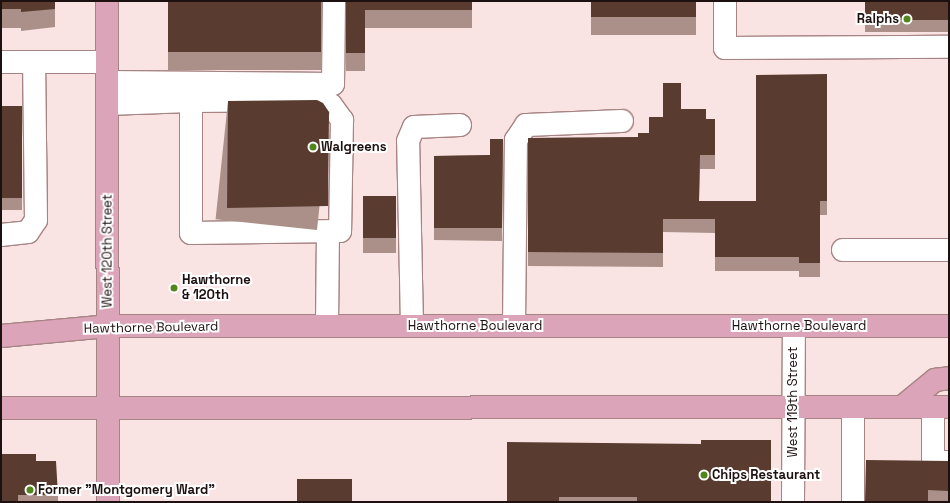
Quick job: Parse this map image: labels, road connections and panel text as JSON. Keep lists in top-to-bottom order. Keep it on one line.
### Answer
{"streets":{"main road":["West 120th Street","Hawthorne Boulevard"],"street":["West 119th Street"]},"crossings":[["West 120th Street","Hawthorne Boulevard"],["Hawthorne Boulevard","West 119th Street"]],"places":["Ralphs","Walgreens","Hawthorne & 120th","Chips Restaurant","Former \"Montgomery Ward\""]}
